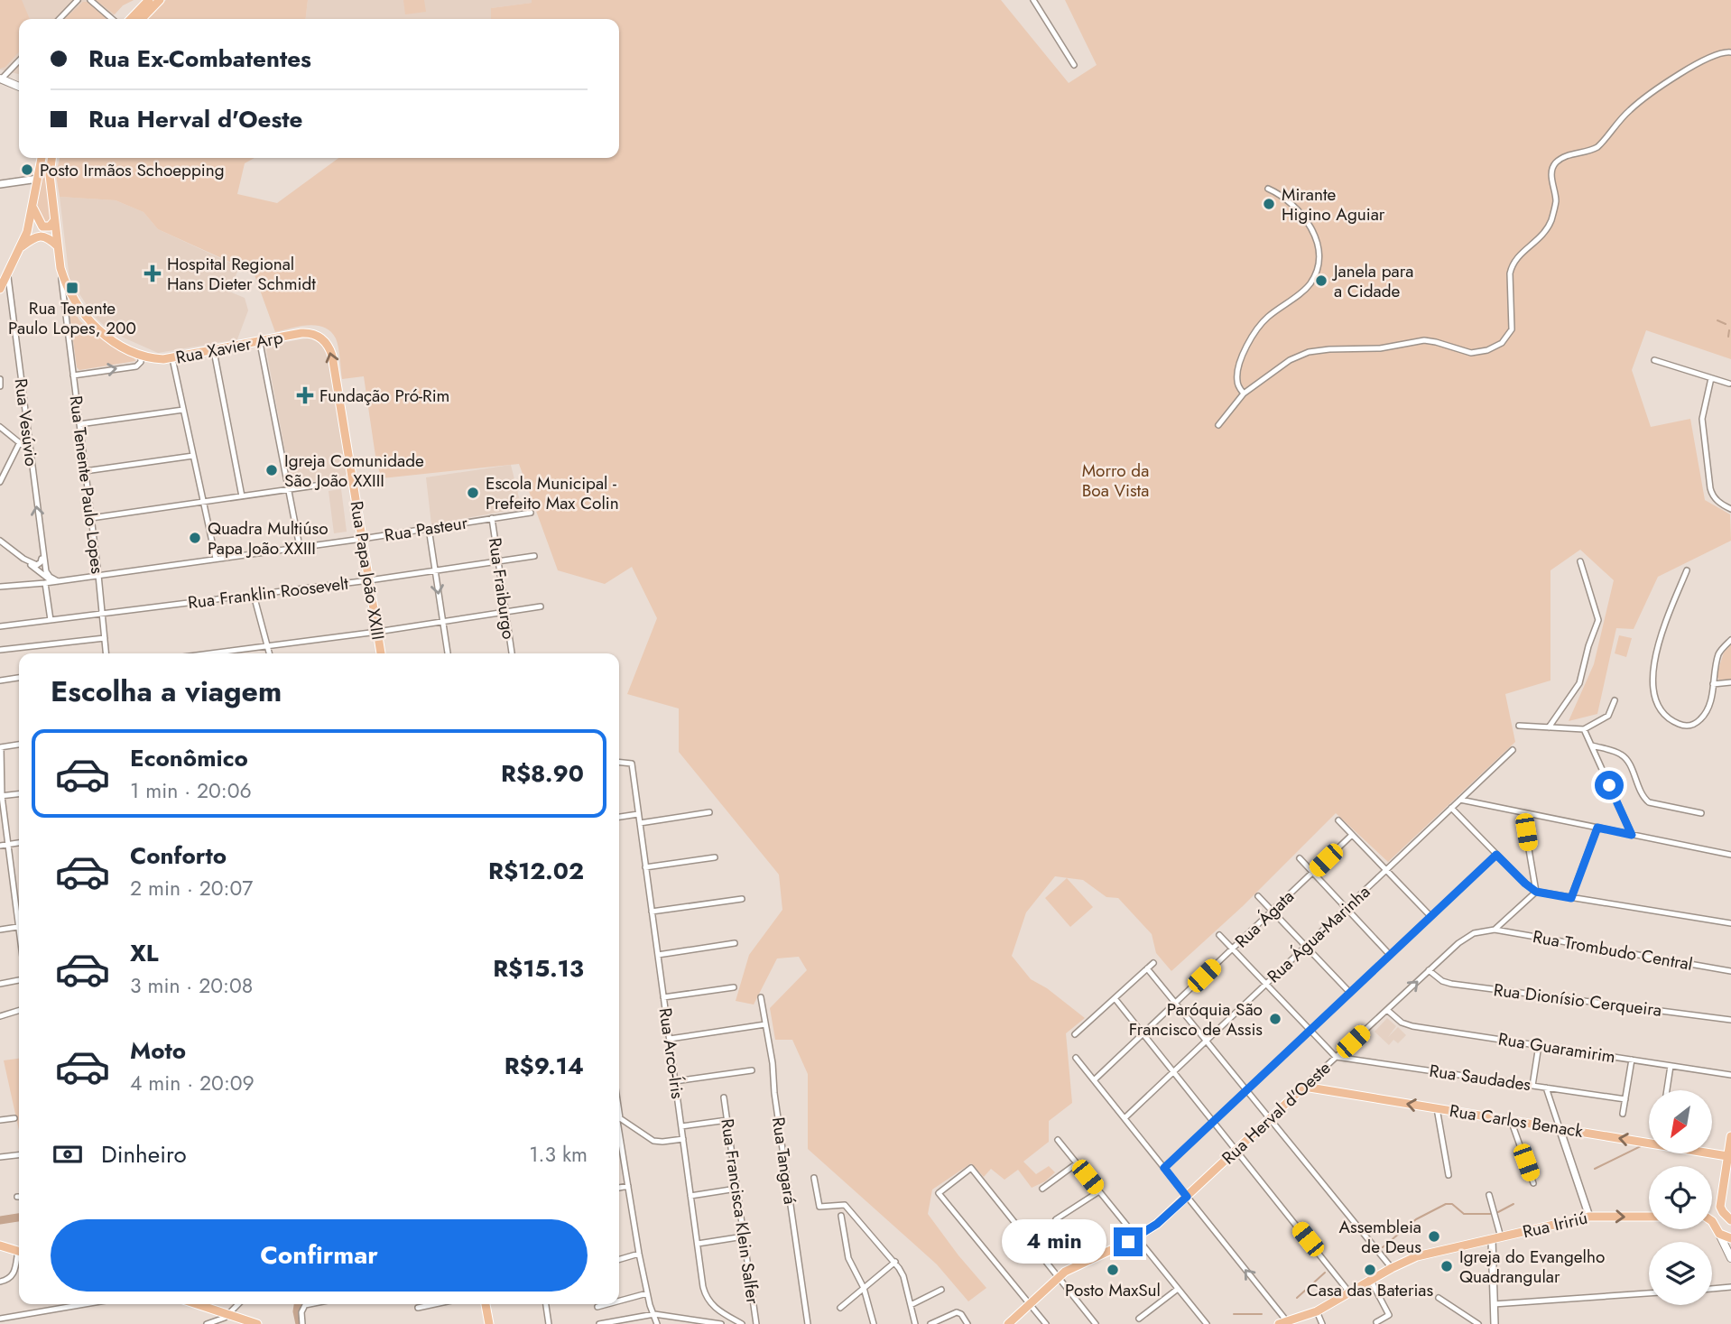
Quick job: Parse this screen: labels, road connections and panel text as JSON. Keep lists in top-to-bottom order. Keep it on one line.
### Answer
{"streets":{"main road":["Rua Xavier Arp","Rua Tenente Paulo Lopes","Rua Papa João XXIII","Rua Herval d'Oeste","Rua Carlos Benack","Rua Iririú"],"street":["Rua Vesúvio","Rua Pasteur","Rua Fraiburgo","Rua Franklin Roosevelt","Rua Ágata","Rua Água-Marinha","Rua Trombudo Central","Rua Dionísio Cerqueira","Rua Guaramirim","Rua Arco-Íris","Rua Saudades","Rua Tangará","Rua Francisca Klein Salfer"]},"crossings":[["Rua Xavier Arp","Rua Tenente Paulo Lopes"],["Rua Xavier Arp","Rua Papa João XXIII"],["Rua Tenente Paulo Lopes","Rua Pasteur"],["Rua Tenente Paulo Lopes","Rua Franklin Roosevelt"],["Rua Pasteur","Rua Papa João XXIII"],["Rua Pasteur","Rua Fraiburgo"],["Rua Papa João XXIII","Rua Franklin Roosevelt"],["Rua Fraiburgo","Rua Franklin Roosevelt"],["Rua Trombudo Central","Rua Herval d'Oeste"],["Rua Dionísio Cerqueira","Rua Herval d'Oeste"],["Rua Guaramirim","Rua Herval d'Oeste"],["Rua Saudades","Rua Herval d'Oeste"],["Rua Herval d'Oeste","Rua Carlos Benack"]],"one_way":["Rua Papa João XXIII","Rua Carlos Benack"],"parks":["Morro da Boa Vista"],"places":{"other":["Posto Irmãos Schoepping","Mirante Higino Aguiar","Janela para a Cidade","Igreja Comunidade São João XXIII","Escola Municipal - Prefeito Max Colin","Quadra Multiúso Papa João XXIII","Paróquia São Francisco de Assis","Assembleia de Deus","Igreja do Evangelho Quadrangular","Posto MaxSul","Casa das Baterias"],"health":["Hospital Regional Hans Dieter Schmidt","Fundação Pró-Rim"],"transit":["Rua Tenente Paulo Lopes, 200"]},"north":"bottom left","page":{"banner":["Rua Ex-Combatentes","Rua Herval d'Oeste"],"heading":"Escolha a viagem","list":[{"name":"Econômico","note":"1 min · 20:06","value":"R$8.90"},{"name":"Conforto","note":"2 min · 20:07","value":"R$12.02"},{"name":"XL","note":"3 min · 20:08","value":"R$15.13"},{"name":"Moto","note":"4 min · 20:09","value":"R$9.14"}],"pay":["Dinheiro","1.3 km"],"buttons":"Confirmar","bubble":"4 min"}}
